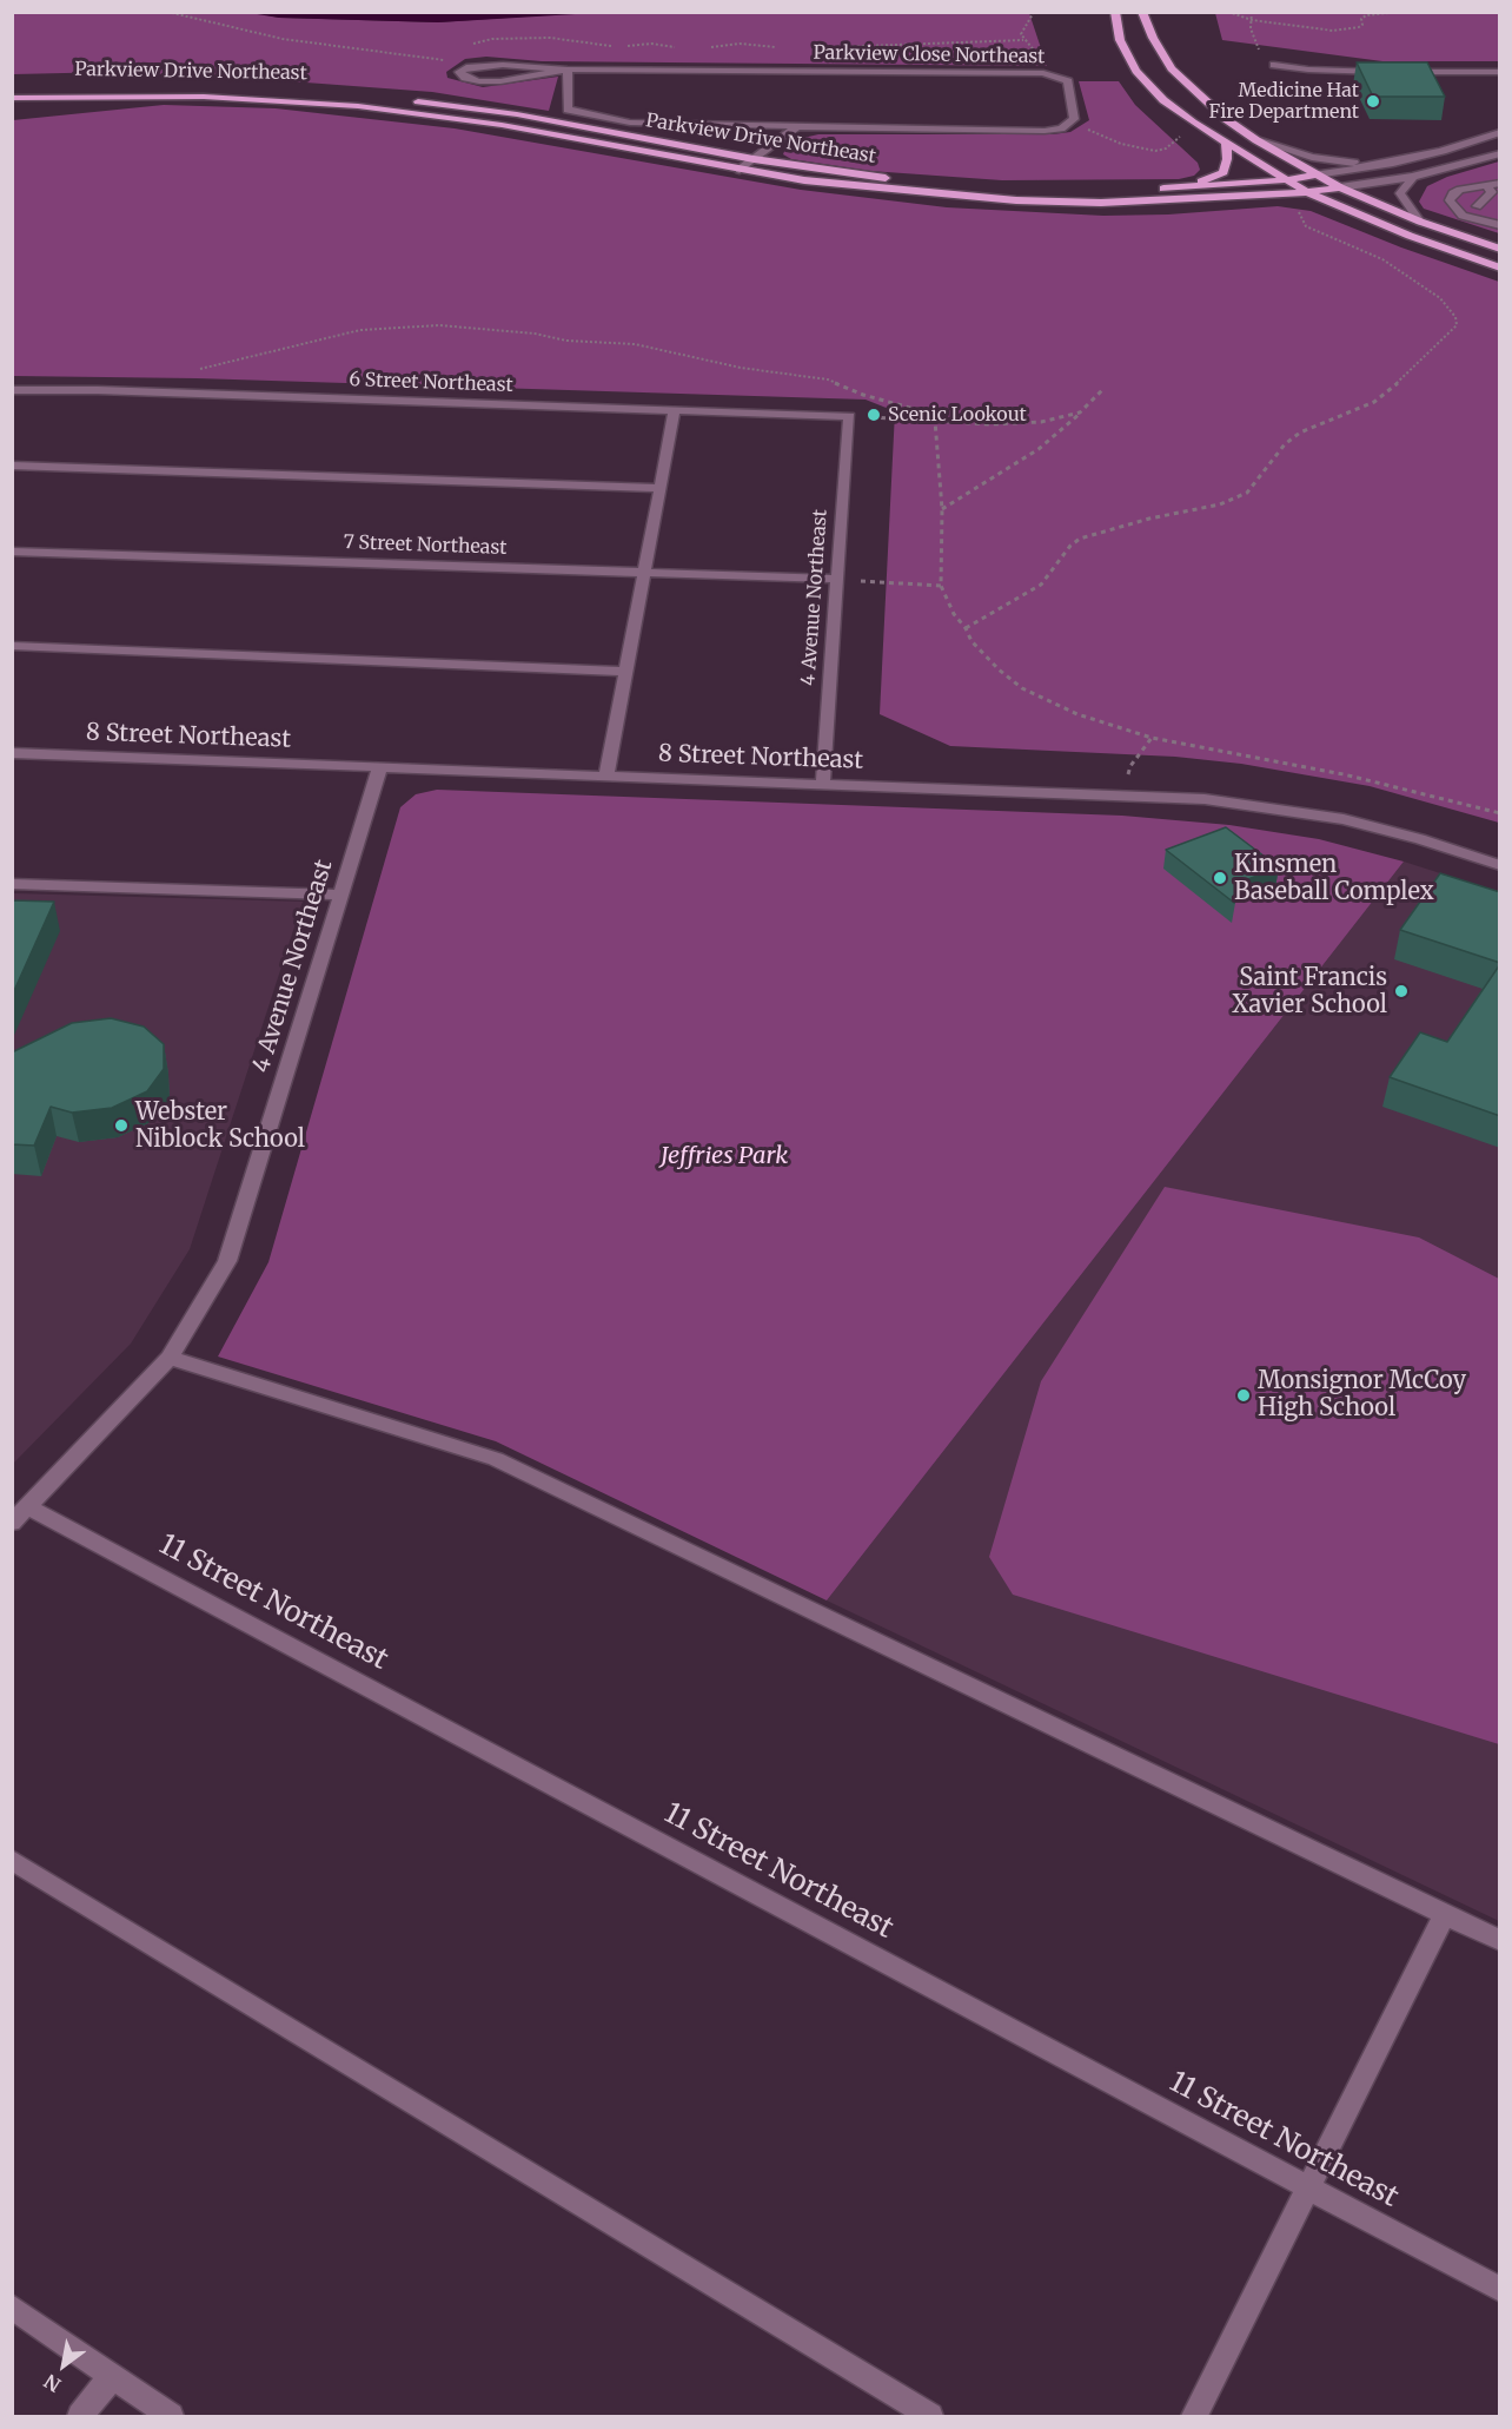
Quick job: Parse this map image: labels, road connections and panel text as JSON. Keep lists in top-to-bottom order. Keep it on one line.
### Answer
{"streets":{"main road":["Parkview Drive Northeast"],"street":["Parkview Close Northeast","6 Street Northeast","7 Street Northeast","4 Avenue Northeast","8 Street Northeast","11 Street Northeast"]},"crossings":[["6 Street Northeast","4 Avenue Northeast"],["7 Street Northeast","4 Avenue Northeast"],["4 Avenue Northeast","8 Street Northeast"],["4 Avenue Northeast","11 Street Northeast"]],"parks":["Jeffries Park"],"places":["Medicine Hat Fire Department","Scenic Lookout","Kinsmen Baseball Complex","Saint Francis Xavier School","Webster Niblock School","Monsignor McCoy High School"],"north":"bottom left"}
